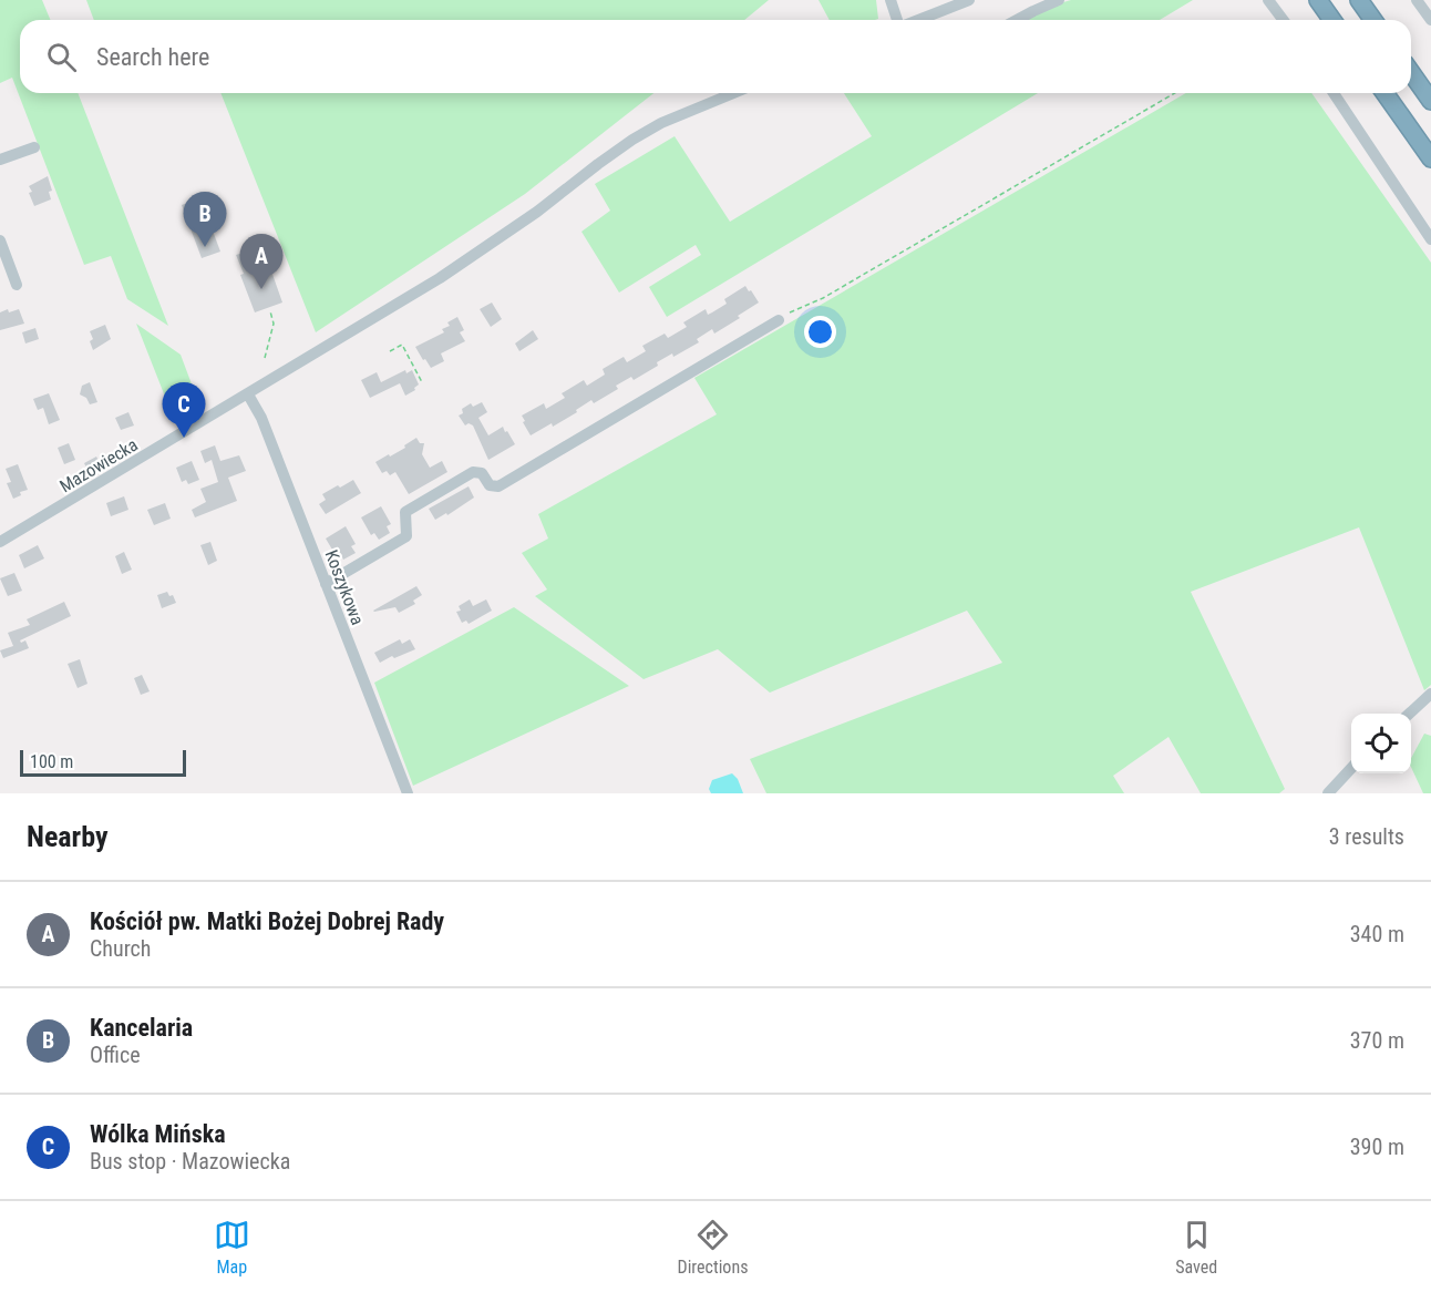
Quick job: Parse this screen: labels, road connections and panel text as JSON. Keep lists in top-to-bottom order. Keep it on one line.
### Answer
{"streets":{"street":["Mazowiecka","Koszykowa"]},"crossings":[["Mazowiecka","Koszykowa"]],"scale_bar":"100 m","page":{"search":"Search here","pins":["B","A","C"],"scale":"100 m","heading":["Nearby","3 results"],"list":[{"mark":"A","name":"Kościół pw. Matki Bożej Dobrej Rady","note":"Church","value":"340 m"},{"mark":"B","name":"Kancelaria","note":"Office","value":"370 m"},{"mark":"C","name":"Wólka Mińska","note":"Bus stop · Mazowiecka","value":"390 m"}],"nav":["Map","Directions","Saved"]}}
